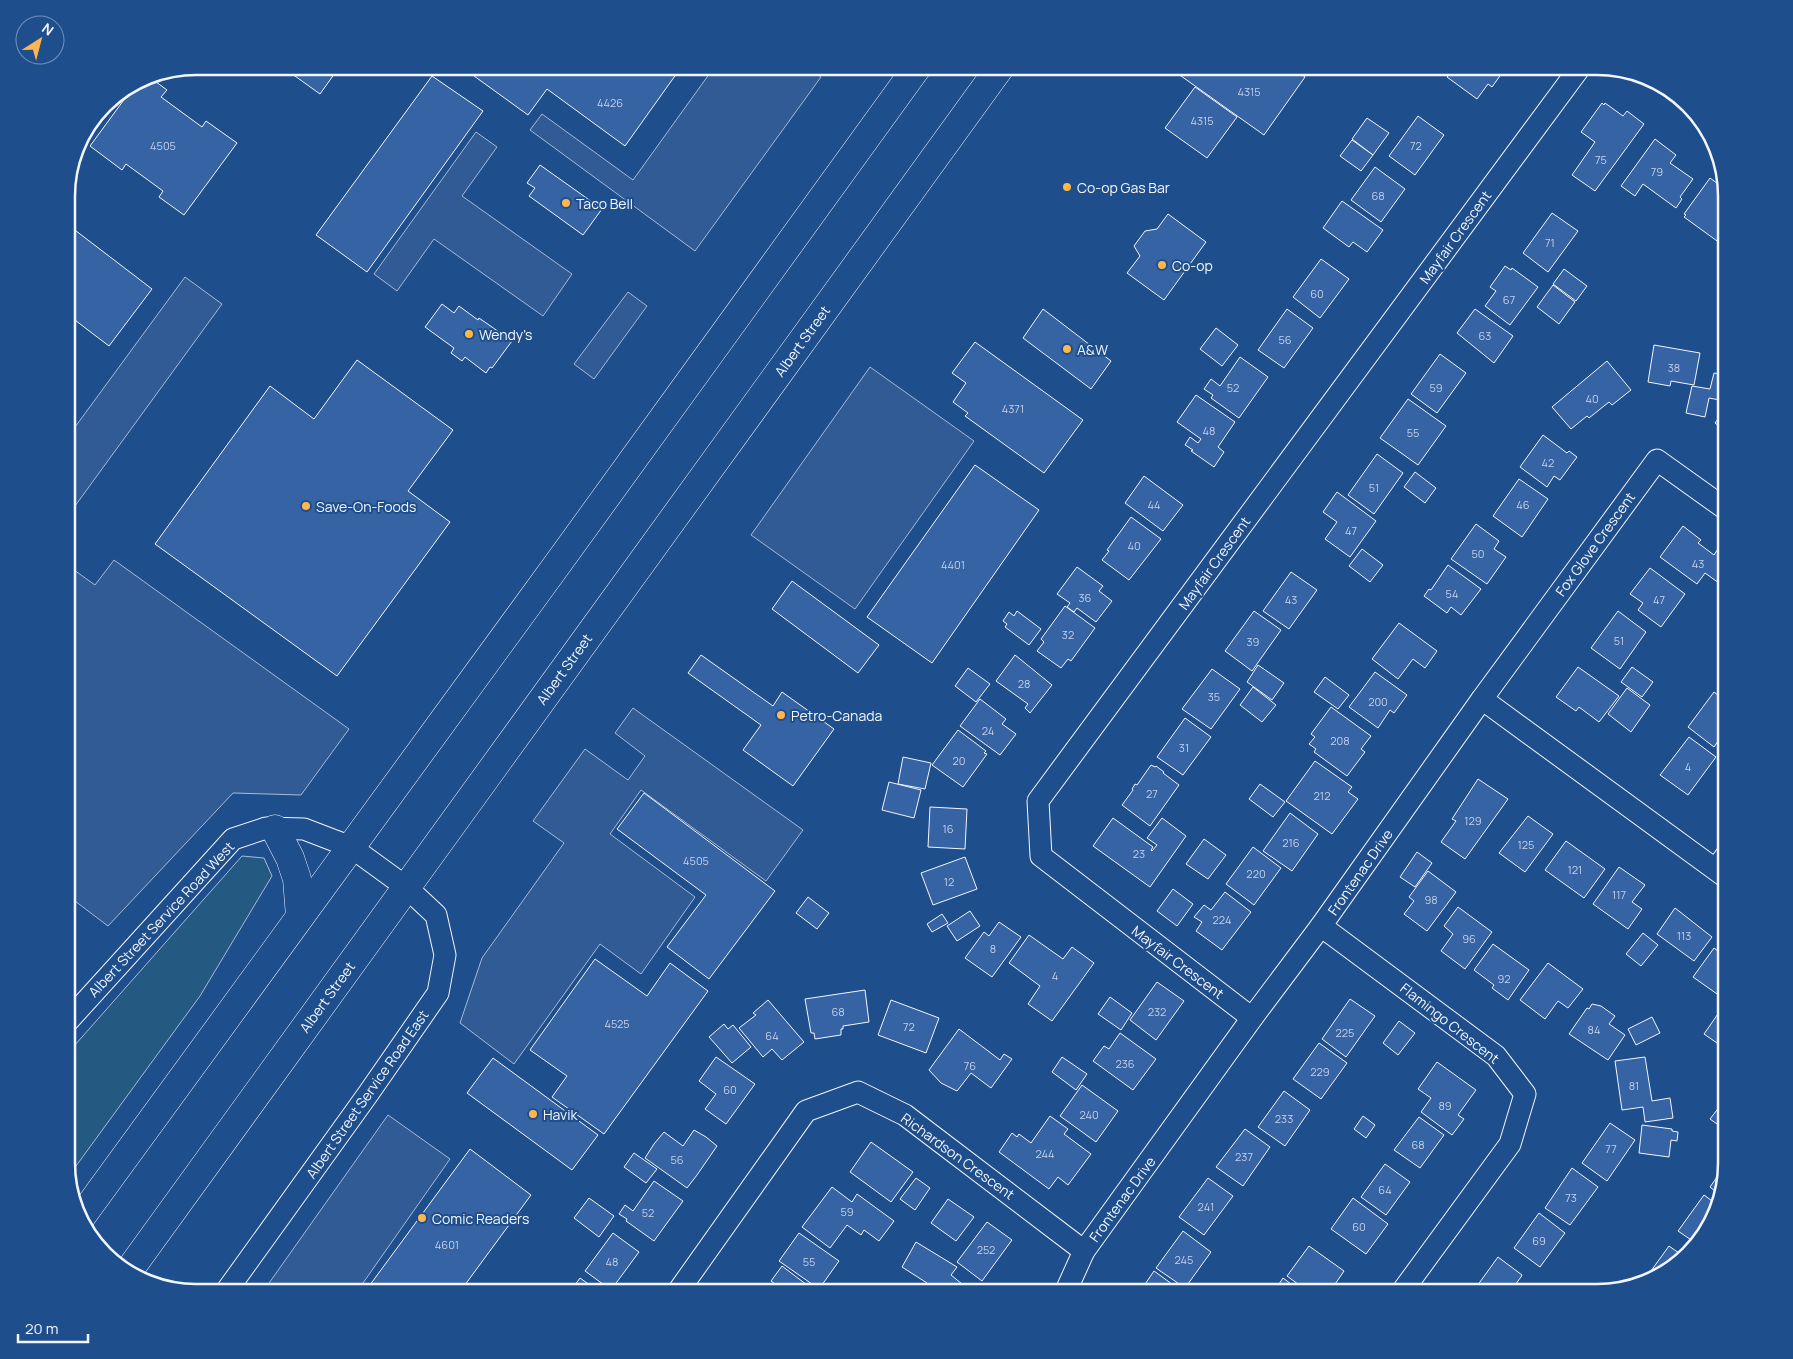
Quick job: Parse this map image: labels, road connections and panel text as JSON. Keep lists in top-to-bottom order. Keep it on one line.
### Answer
{"streets":{"main road":["Albert Street"],"street":["Mayfair Crescent","Fox Glove Crescent","Frontenac Drive","Albert Street Service Road West","Flamingo Crescent","Albert Street Service Road East","Richardson Crescent"]},"crossings":[["Mayfair Crescent","Frontenac Drive"],["Albert Street","Albert Street Service Road East"],["Fox Glove Crescent","Frontenac Drive"],["Frontenac Drive","Flamingo Crescent"],["Frontenac Drive","Richardson Crescent"],["Albert Street Service Road West","Albert Street Service Road East"]],"places":["Co-op Gas Bar","Taco Bell","Co-op","Wendy's","A&W","Save-On-Foods","Petro-Canada","Havik","Comic Readers"],"house_numbers":["4315","4426","4315","4505","72","75","79","68","71","60","67","63","56","38","52","59","40","4371","48","55","42","51","44","46","47","40","50","43","4401","54","36","43","47","32","51","39","28","35","200","24","208","31","20","4","27","212","129","16","216","125","23","4505","121","220","12","117","98","224","113","96","8","4","92","68","232","4525","72","84","225","64","236","76","229","81","60","89","240","233","68","77","244","237","56","64","73","241","59","52","60","69","4601","252","245","48","55"],"scale_bar":"20 m","north":"top right"}
